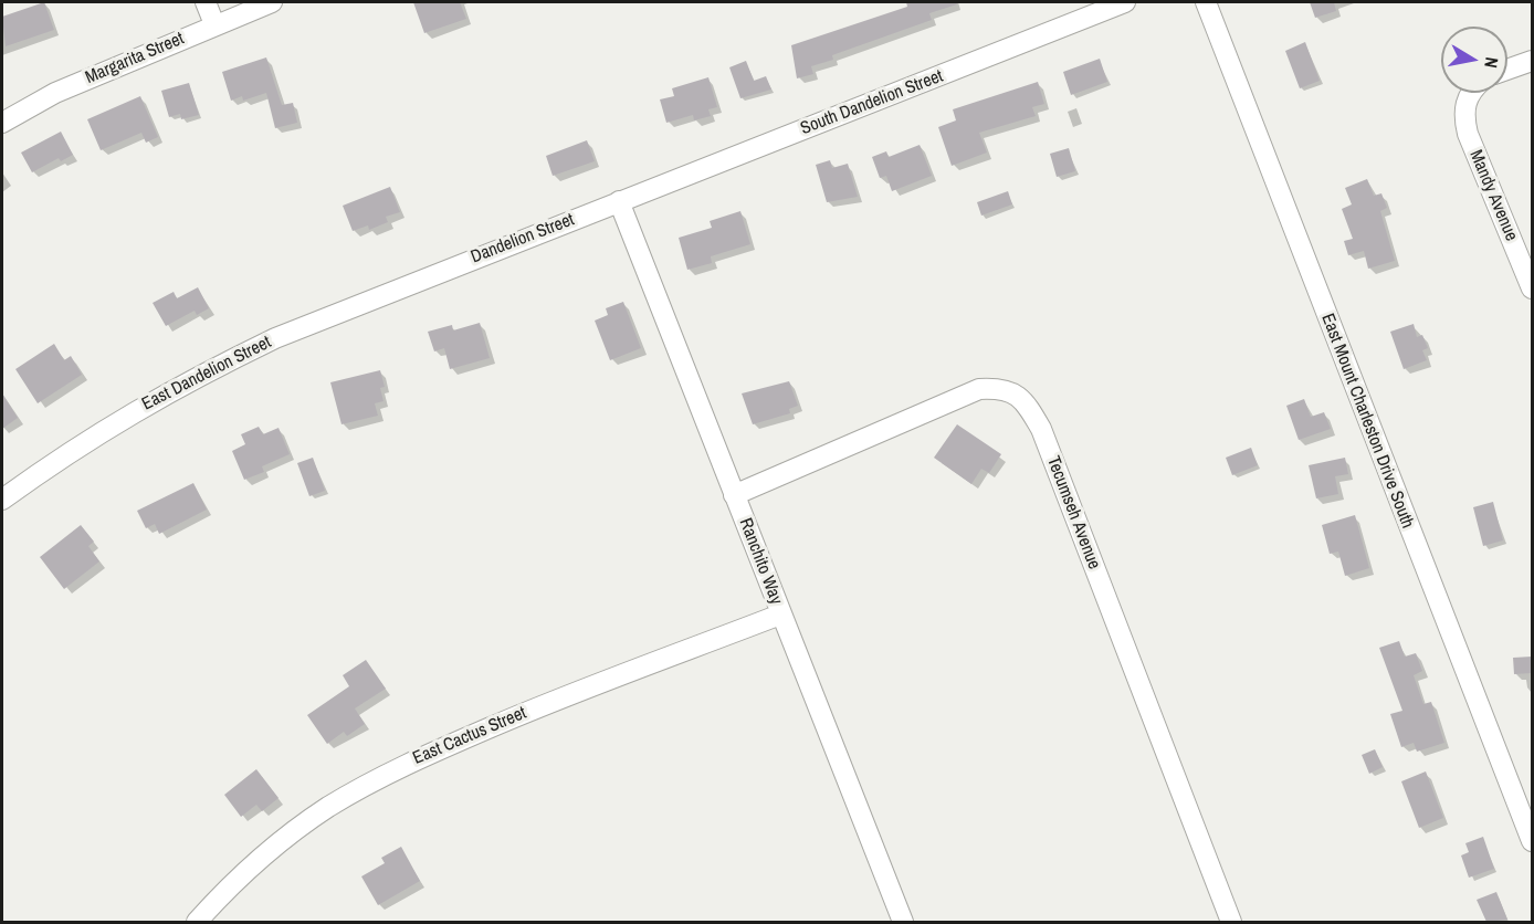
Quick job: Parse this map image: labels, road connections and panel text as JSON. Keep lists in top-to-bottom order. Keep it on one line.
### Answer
{"streets":{"street":["Margarita Street","South Dandelion Street","Mandy Avenue","Dandelion Street","East Dandelion Street","East Mount Charleston Drive South","Tecumseh Avenue","Ranchito Way","East Cactus Street"]},"crossings":[["South Dandelion Street","Dandelion Street"],["South Dandelion Street","Ranchito Way"],["Dandelion Street","East Dandelion Street"],["Dandelion Street","Ranchito Way"],["Tecumseh Avenue","Ranchito Way"],["Ranchito Way","East Cactus Street"]],"north":"right"}
